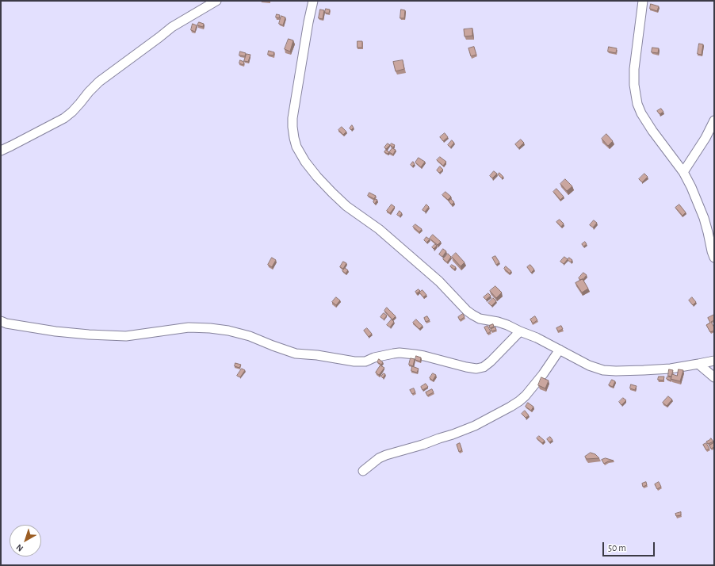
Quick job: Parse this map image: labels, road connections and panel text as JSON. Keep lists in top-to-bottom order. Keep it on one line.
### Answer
{"scale_bar":"50 m","north":"bottom left"}
